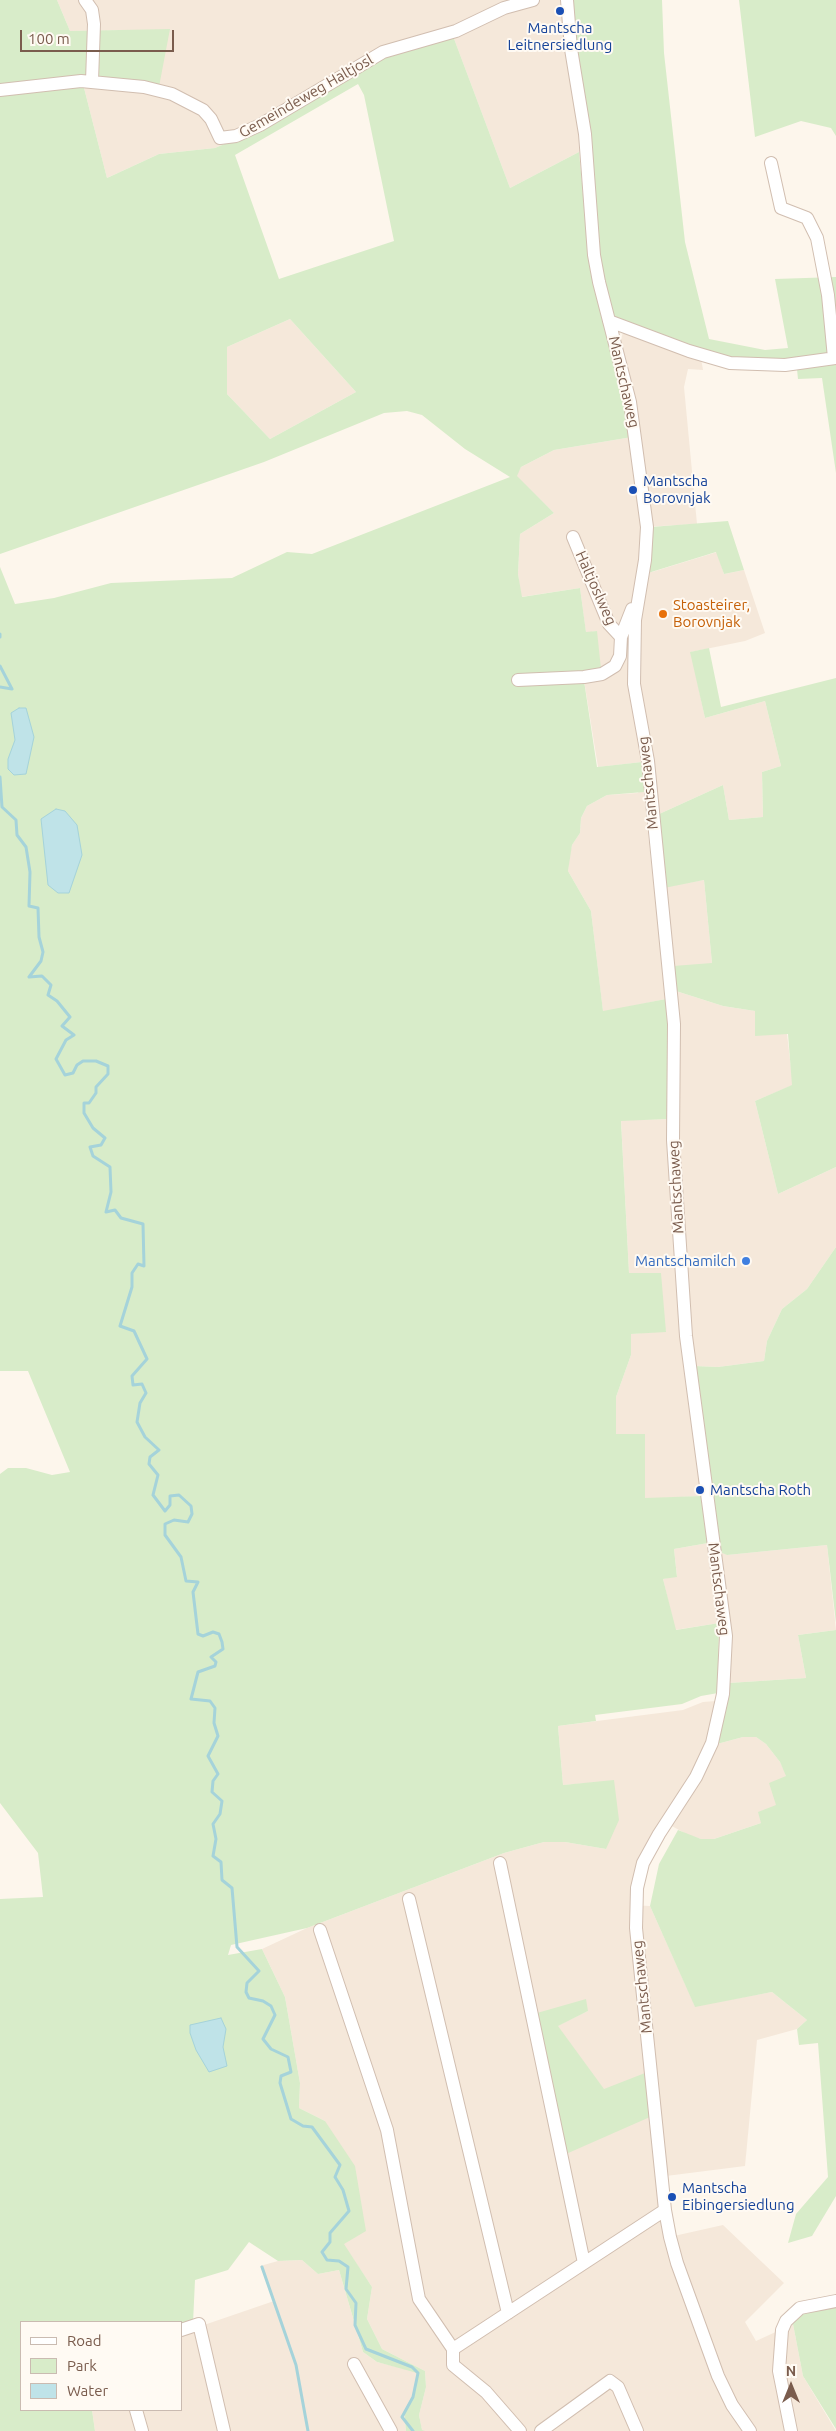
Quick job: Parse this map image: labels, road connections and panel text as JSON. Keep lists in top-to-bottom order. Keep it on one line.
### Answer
{"streets":{"street":["Gemeindeweg Haltjosl","Mantschaweg","Haltjoslweg"]},"places":["Mantscha Leitnersiedlung","Mantscha Borovnjak","Stoasteirer, Borovnjak","Mantschamilch","Mantscha Roth","Mantscha Eibingersiedlung"],"legend":["Road","Park","Water"],"scale_bar":"100 m","north":"top"}
